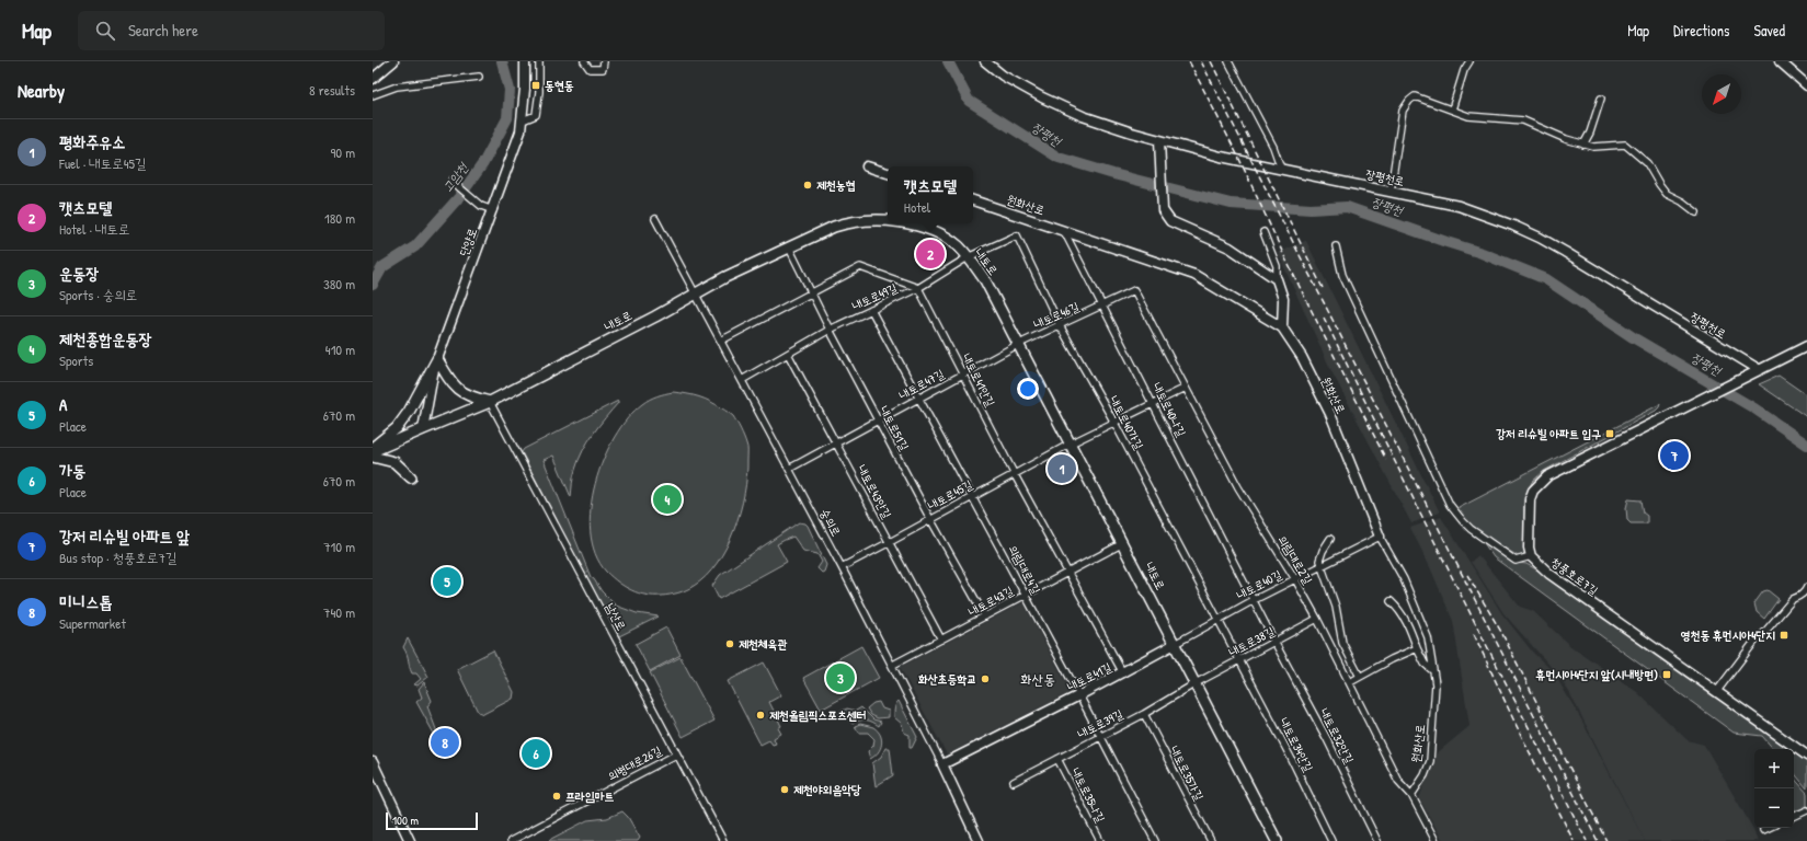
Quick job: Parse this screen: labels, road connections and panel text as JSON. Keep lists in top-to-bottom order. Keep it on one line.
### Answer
{"streets":{"main road":["내토로"],"street":["장평천로","원화산로","단양로","내토로49길","내토로46길","내토로41안길","내토로47길","내토로40나길","내토로40가길","내토로51길","내토로43안길","내토로45길","숭의로","의림대로2길","의림대로4길","청풍호로7길","내토로40길","내토로43길","남산로","내토로38길","내토로41길","내토로39길","내토로32안길","내토로34안길","의병대로26길","내토로35가길","내토로35나길"]},"crossings":[["원화산로","내토로40나길"],["원화산로","의림대로2길"],["원화산로","내토로40길"],["단양로","내토로"],["내토로","내토로49길"],["내토로","내토로46길"],["내토로","내토로47길"],["내토로","내토로51길"],["내토로","내토로45길"],["내토로","숭의로"],["내토로","내토로40길"],["내토로","내토로43길"],["내토로","남산로"],["내토로","내토로38길"],["내토로","내토로41길"],["내토로","내토로39길"],["내토로49길","내토로41안길"],["내토로49길","내토로40가길"],["내토로49길","내토로51길"],["내토로49길","내토로43안길"],["내토로49길","숭의로"],["내토로49길","의림대로4길"],["내토로46길","내토로47길"],["내토로46길","내토로40나길"],["내토로46길","내토로40가길"],["내토로46길","의림대로2길"],["내토로41안길","내토로47길"],["내토로41안길","내토로45길"],["내토로41안길","내토로43길"],["내토로41안길","내토로41길"],["내토로47길","내토로51길"],["내토로47길","내토로43안길"],["내토로47길","숭의로"],["내토로47길","의림대로4길"],["내토로40나길","내토로45길"],["내토로40나길","내토로40길"],["내토로40나길","내토로38길"],["내토로40나길","내토로32안길"],["내토로40가길","내토로45길"],["내토로40가길","내토로40길"],["내토로40가길","내토로38길"],["내토로40가길","내토로34안길"],["내토로51길","내토로45길"],["내토로51길","내토로43길"],["내토로43안길","내토로45길"],["내토로43안길","내토로43길"],["내토로45길","숭의로"],["내토로45길","의림대로2길"],["내토로45길","의림대로4길"],["숭의로","내토로43길"],["숭의로","내토로41길"],["의림대로2길","내토로40길"],["의림대로2길","내토로38길"],["의림대로4길","내토로43길"],["의림대로4길","내토로41길"],["의림대로4길","내토로39길"],["내토로40길","내토로41길"],["남산로","의병대로26길"],["내토로38길","내토로39길"],["내토로38길","내토로32안길"],["내토로38길","내토로34안길"],["내토로39길","내토로35가길"],["내토로39길","내토로35나길"]],"districts":["화산동"],"water":["장평천","고암천"],"places":{"transit":["동현동","강저 리슈빌 아파트 입구","영천동 휴먼시아4단지","휴먼시아4단지 앞(시내방면)"],"other":["제천농협","제천체육관","화산초등학교","제천올림픽스포츠센터","제천야외음악당","프라임마트"]},"scale_bar":"100 m","north":"bottom left","page":{"header":"Map","search":"Search here","nav":["Map","Directions","Saved"],"heading":["Nearby","8 results"],"list":[{"mark":"1","name":"평화주유소","note":"Fuel · 내토로45길","value":"90 m"},{"mark":"2","name":"캣츠모텔","note":"Hotel · 내토로","value":"180 m"},{"mark":"3","name":"운동장","note":"Sports · 숭의로","value":"380 m"},{"mark":"4","name":"제천종합운동장","note":"Sports","value":"410 m"},{"mark":"5","name":"A","note":"Place","value":"670 m"},{"mark":"6","name":"가동","note":"Place","value":"670 m"},{"mark":"7","name":"강저 리슈빌 아파트 앞","note":"Bus stop · 청풍호로7길","value":"710 m"},{"mark":"8","name":"미니스톱","note":"Supermarket","value":"740 m"}],"popup":["캣츠모텔","Hotel"],"pins":["2","7","1","4","5","3","8","6"],"map_buttons":["+","−"],"scale":"100 m"}}
